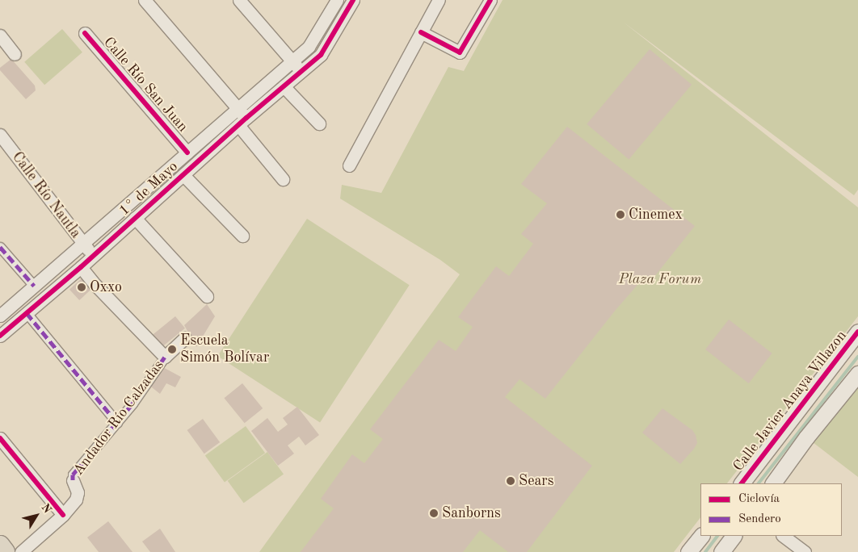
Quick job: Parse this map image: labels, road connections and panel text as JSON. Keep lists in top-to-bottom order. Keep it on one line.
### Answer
{"streets":{"street":["Calle Río San Juan","1° de Mayo","Calle Río Nautla","Calle Javier Anaya Villazon","Andador Río Calzadas"]},"crossings":[["Calle Río San Juan","1° de Mayo"],["1° de Mayo","Calle Río Nautla"]],"parks":["Plaza Forum"],"places":["Cinemex","Oxxo","Escuela Simón Bolívar","Sears","Sanborns"],"legend":["Ciclovía","Sendero"],"north":"top right"}
